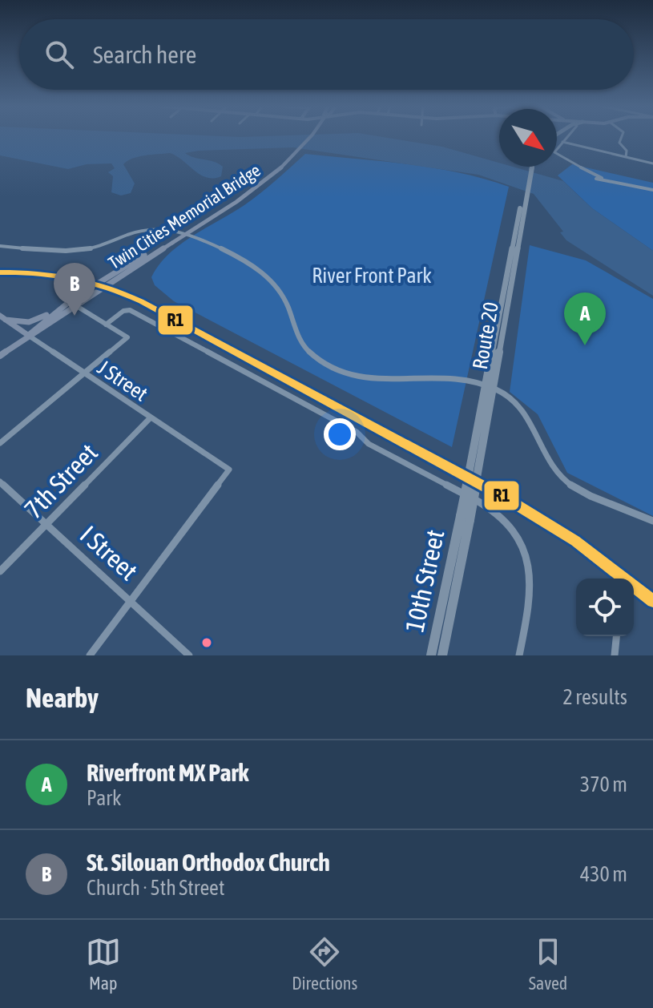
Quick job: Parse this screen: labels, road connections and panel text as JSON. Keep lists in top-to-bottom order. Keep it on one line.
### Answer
{"streets":{"highway":["Route 20","10th Street"],"main road":["Twin Cities Memorial Bridge","J Street"],"street":["7th Street","I Street"]},"crossings":[["Route 20","10th Street"],["J Street","7th Street"],["J Street","I Street"],["7th Street","I Street"]],"parks":["River Front Park"],"lines":["transit line R1"],"north":"bottom right","page":{"search":"Search here","pins":["B","A"],"heading":["Nearby","2 results"],"list":[{"mark":"A","name":"Riverfront MX Park","note":"Park","value":"370 m"},{"mark":"B","name":"St. Silouan Orthodox Church","note":"Church · 5th Street","value":"430 m"}],"nav":["Map","Directions","Saved"]}}
